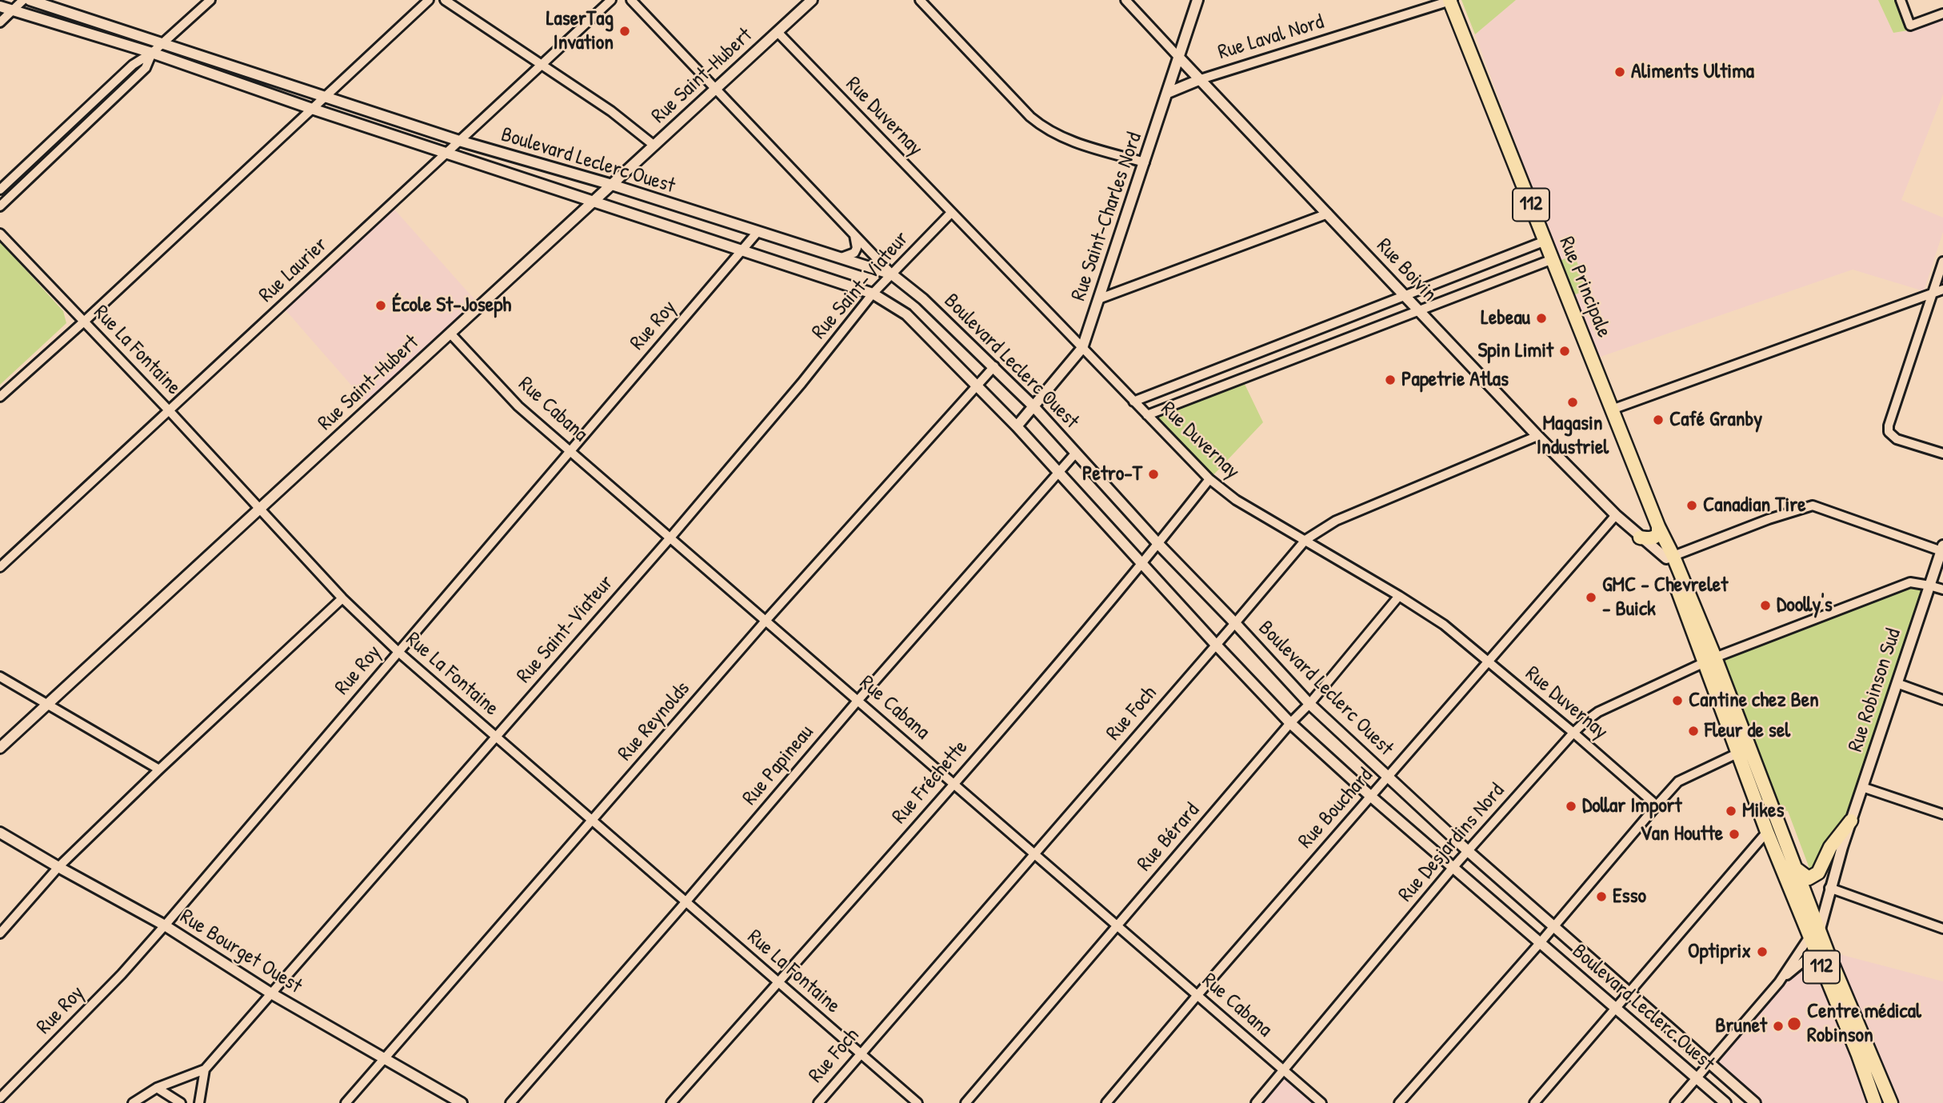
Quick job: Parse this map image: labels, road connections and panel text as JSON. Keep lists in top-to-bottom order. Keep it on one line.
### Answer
{"streets":{"main road":["112","Rue Principale"],"street":["Rue Laval Nord","Rue Saint-Hubert","Rue Duvernay","Boulevard Leclerc Ouest","Rue Saint-Charles Nord","Rue Laurier","Rue Boivin","Rue Saint-Viateur","Rue Roy","Rue La Fontaine","Rue Cabana","Rue Robinson Sud","Rue Foch","Rue Reynolds","Rue Papineau","Rue Fréchette","Rue Bouchard","Rue Bérard","Rue Desjardins Nord","Rue Bourget Ouest"]},"crossings":[["Rue Laval Nord","Rue Saint-Charles Nord"],["Rue Laval Nord","Rue Boivin"],["Rue Laval Nord","Rue Principale"],["Rue Saint-Hubert","Rue Duvernay"],["Rue Saint-Hubert","Boulevard Leclerc Ouest"],["Rue Saint-Hubert","Rue La Fontaine"],["Rue Saint-Hubert","Rue Cabana"],["Rue Duvernay","Rue Saint-Charles Nord"],["Rue Duvernay","Rue Saint-Viateur"],["Rue Duvernay","Rue Foch"],["Rue Duvernay","Rue Fréchette"],["Rue Duvernay","Rue Bouchard"],["Rue Duvernay","Rue Bérard"],["Rue Duvernay","Rue Desjardins Nord"],["Boulevard Leclerc Ouest","Rue Saint-Charles Nord"],["Boulevard Leclerc Ouest","Rue Laurier"],["Boulevard Leclerc Ouest","Rue Saint-Viateur"],["Boulevard Leclerc Ouest","Rue Roy"],["Boulevard Leclerc Ouest","Rue Foch"],["Boulevard Leclerc Ouest","Rue Reynolds"],["Boulevard Leclerc Ouest","Rue Papineau"],["Boulevard Leclerc Ouest","Rue Fréchette"],["Boulevard Leclerc Ouest","Rue Bouchard"],["Boulevard Leclerc Ouest","Rue Bérard"],["Boulevard Leclerc Ouest","Rue Desjardins Nord"],["Rue Saint-Charles Nord","Rue Boivin"],["Rue Laurier","Rue La Fontaine"],["Rue Boivin","Rue Principale"],["Rue Boivin","Rue Foch"],["Rue Boivin","Rue Bouchard"],["Rue Saint-Viateur","Rue La Fontaine"],["Rue Saint-Viateur","Rue Cabana"],["Rue Saint-Viateur","Rue Bourget Ouest"],["Rue Principale","Rue Robinson Sud"],["Rue Principale","Rue Desjardins Nord"],["Rue Roy","Rue La Fontaine"],["Rue Roy","Rue Cabana"],["Rue Roy","Rue Bourget Ouest"],["Rue La Fontaine","Rue Foch"],["Rue La Fontaine","Rue Reynolds"],["Rue La Fontaine","Rue Papineau"],["Rue La Fontaine","Rue Fréchette"],["Rue Cabana","Rue Foch"],["Rue Cabana","Rue Reynolds"],["Rue Cabana","Rue Papineau"],["Rue Cabana","Rue Fréchette"],["Rue Cabana","Rue Bouchard"],["Rue Cabana","Rue Bérard"],["Rue Cabana","Rue Desjardins Nord"],["Rue Robinson Sud","Rue Desjardins Nord"],["Rue Reynolds","Rue Bourget Ouest"]],"places":["LaserTag Invation","Aliments Ultima","École St-Joseph","Lebeau","Spin Limit","Papetrie Atlas","Magasin Industriel","Café Granby","Petro-T","Canadian Tire","GMC - Chevrelet - Buick","Doolly's","Cantine chez Ben","Fleur de sel","Dollar Import","Mikes","Van Houtte","Esso","Optiprix","Centre médical Robinson","Brunet"]}
